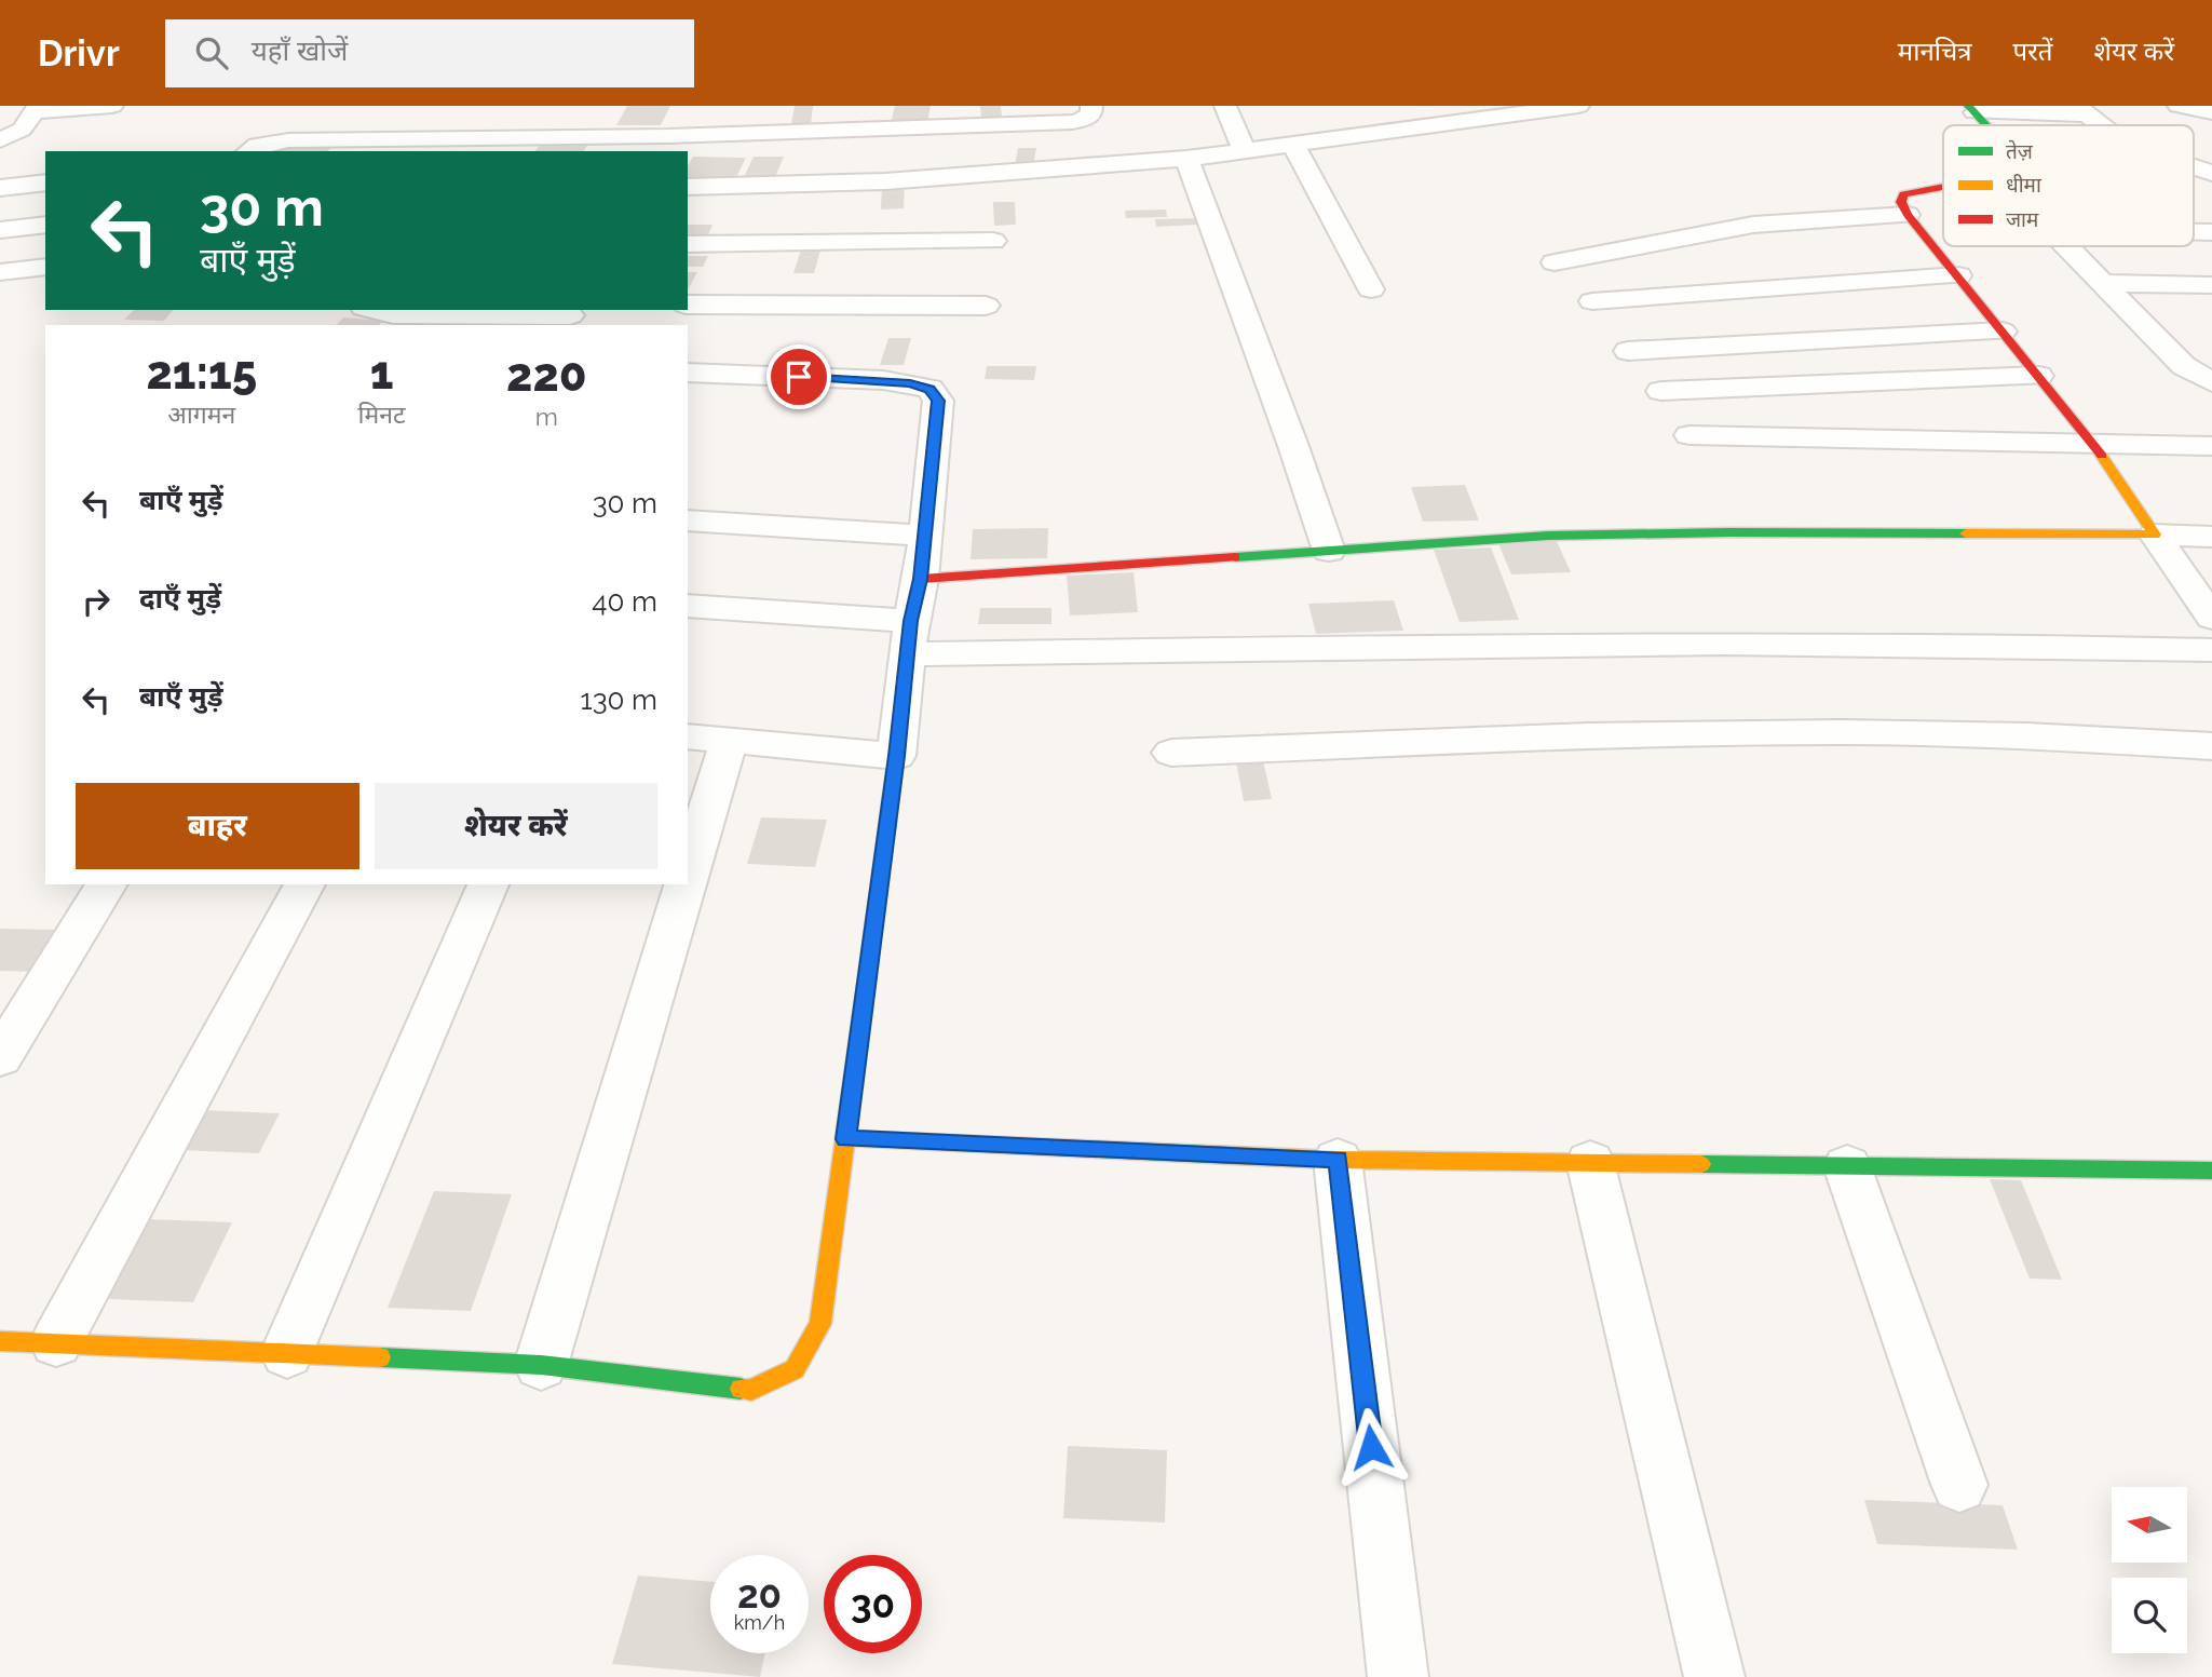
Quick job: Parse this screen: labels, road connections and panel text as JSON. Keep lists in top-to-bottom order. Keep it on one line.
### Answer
{"legend":["तेज़","धीमा","जाम"],"north":"left","page":{"header":"Drivr","search":"यहाँ खोजें","nav":["मानचित्र","परतें","शेयर करें"],"turn":["30 m","बाएँ मुड़ें"],"eta":["21:15","आगमन","1","मिनट","220","m"],"list":[{"name":"बाएँ मुड़ें","value":"30 m"},{"name":"दाएँ मुड़ें","value":"40 m"},{"name":"बाएँ मुड़ें","value":"130 m"}],"buttons":["बाहर","शेयर करें"],"speed":"20 km/h","limit":"30"}}
